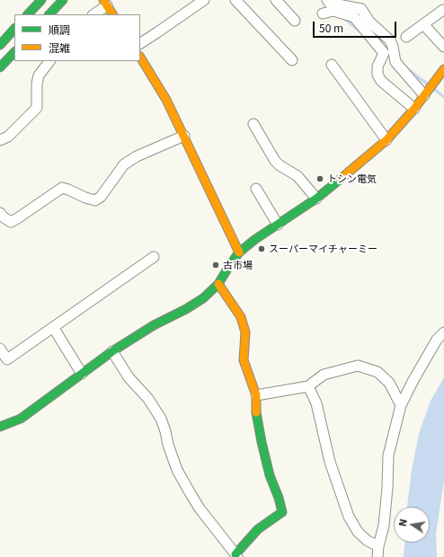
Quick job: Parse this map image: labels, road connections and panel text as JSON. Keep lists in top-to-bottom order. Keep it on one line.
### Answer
{"places":["トシン電気","スーパーマイチャーミー","古市場"],"legend":["順調","混雑"],"scale_bar":"50 m","north":"left"}
